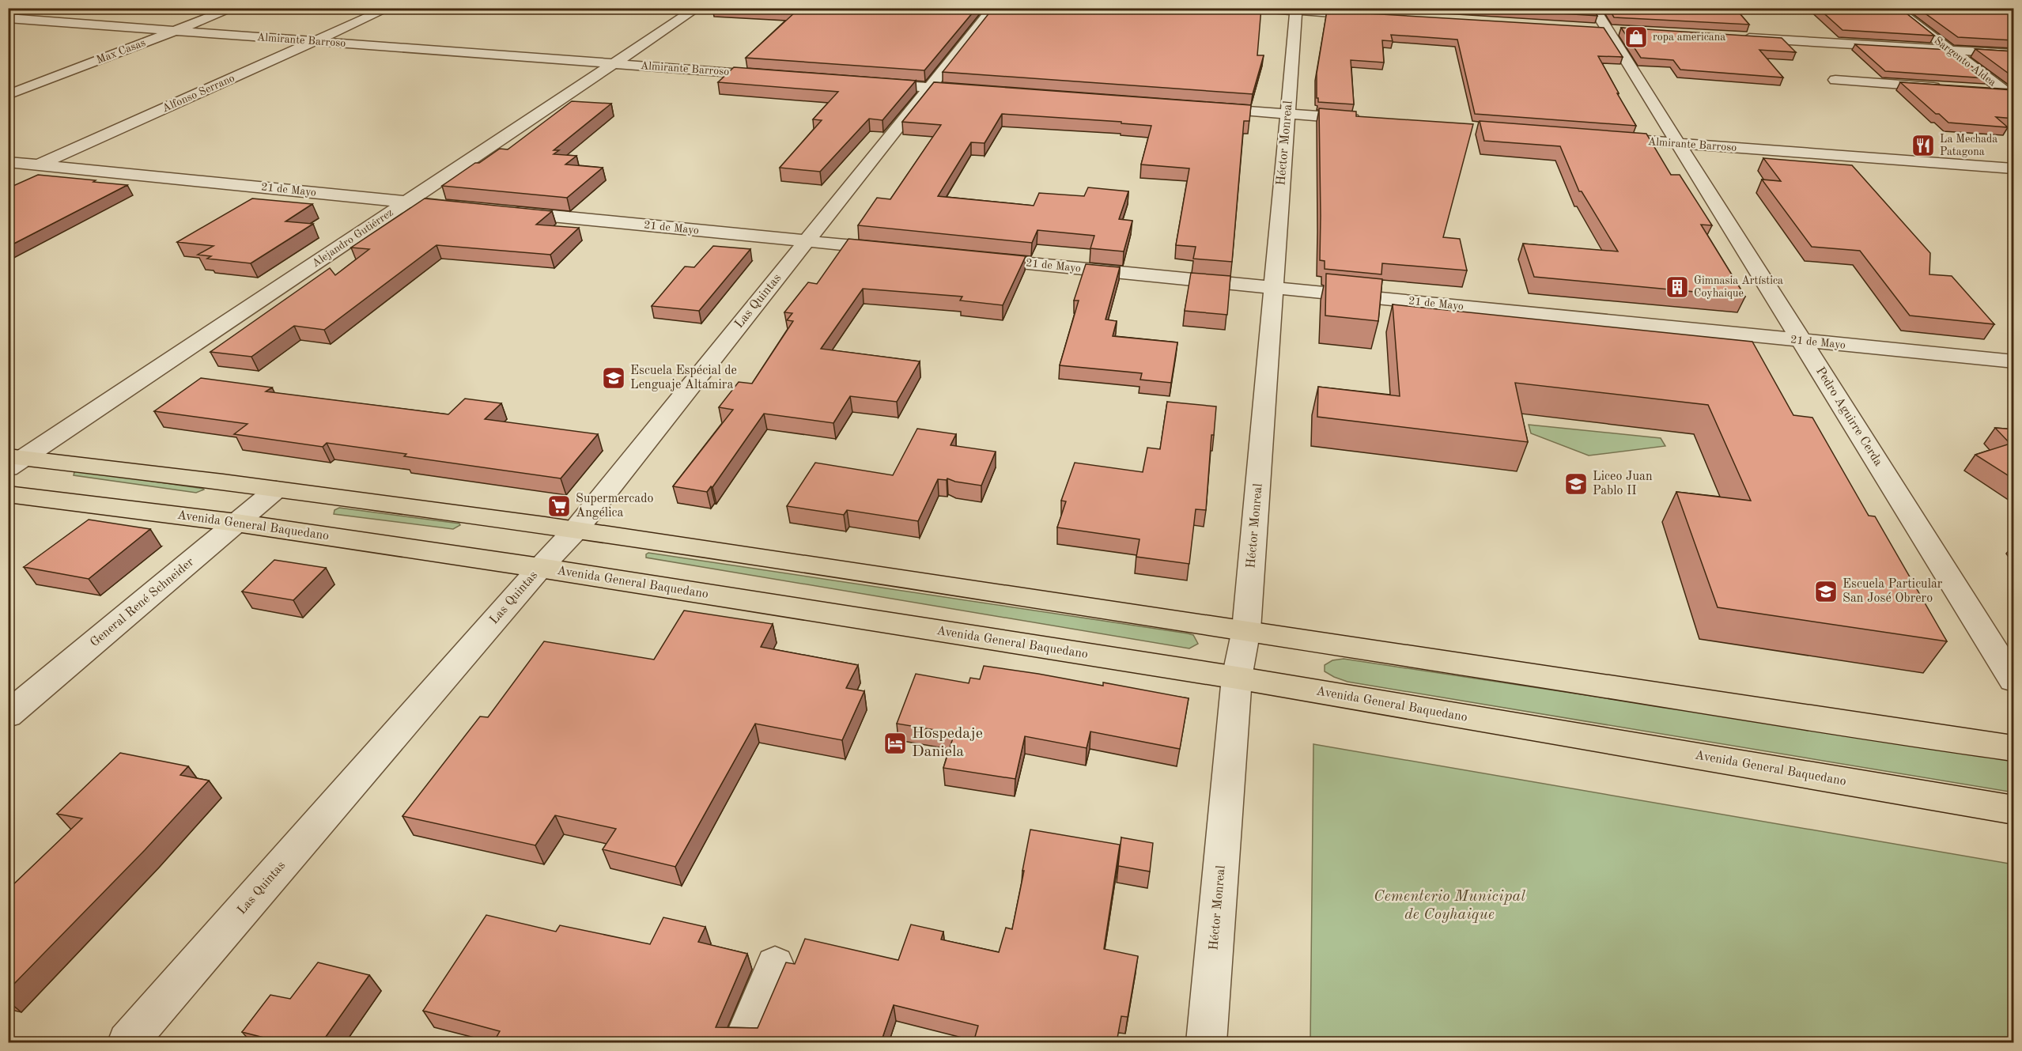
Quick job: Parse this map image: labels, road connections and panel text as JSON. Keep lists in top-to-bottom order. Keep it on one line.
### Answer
{"streets":{"main road":["Avenida General Baquedano"],"street":["Almirante Barroso","Max Casas","Sargento Aldea","Alfonso Serrano","Héctor Monreal","21 de Mayo","Alejandro Gutiérrez","Las Quintas","Pedro Aguirre Cerda","General René Schneider"]},"crossings":[["Almirante Barroso","Max Casas"],["Almirante Barroso","Alfonso Serrano"],["Almirante Barroso","Alejandro Gutiérrez"],["Almirante Barroso","Pedro Aguirre Cerda"],["Alfonso Serrano","21 de Mayo"],["Héctor Monreal","21 de Mayo"],["Héctor Monreal","Avenida General Baquedano"],["21 de Mayo","Alejandro Gutiérrez"],["21 de Mayo","Las Quintas"],["21 de Mayo","Pedro Aguirre Cerda"],["Las Quintas","Avenida General Baquedano"],["Avenida General Baquedano","General René Schneider"]],"parks":["Cementerio Municipal de Coyhaique"],"places":{"shop":["ropa americana"],"restaurant":["La Mechada Patagona"],"building":["Gimnasia Artística Coyhaique"],"school or university":["Escuela Espécial de Lenguaje Altamira","Liceo Juan Pablo II","Escuela Particular San José Obrero"],"supermarket":["Supermercado Angélica"],"hotel":["Hospedaje Daniela"]}}
